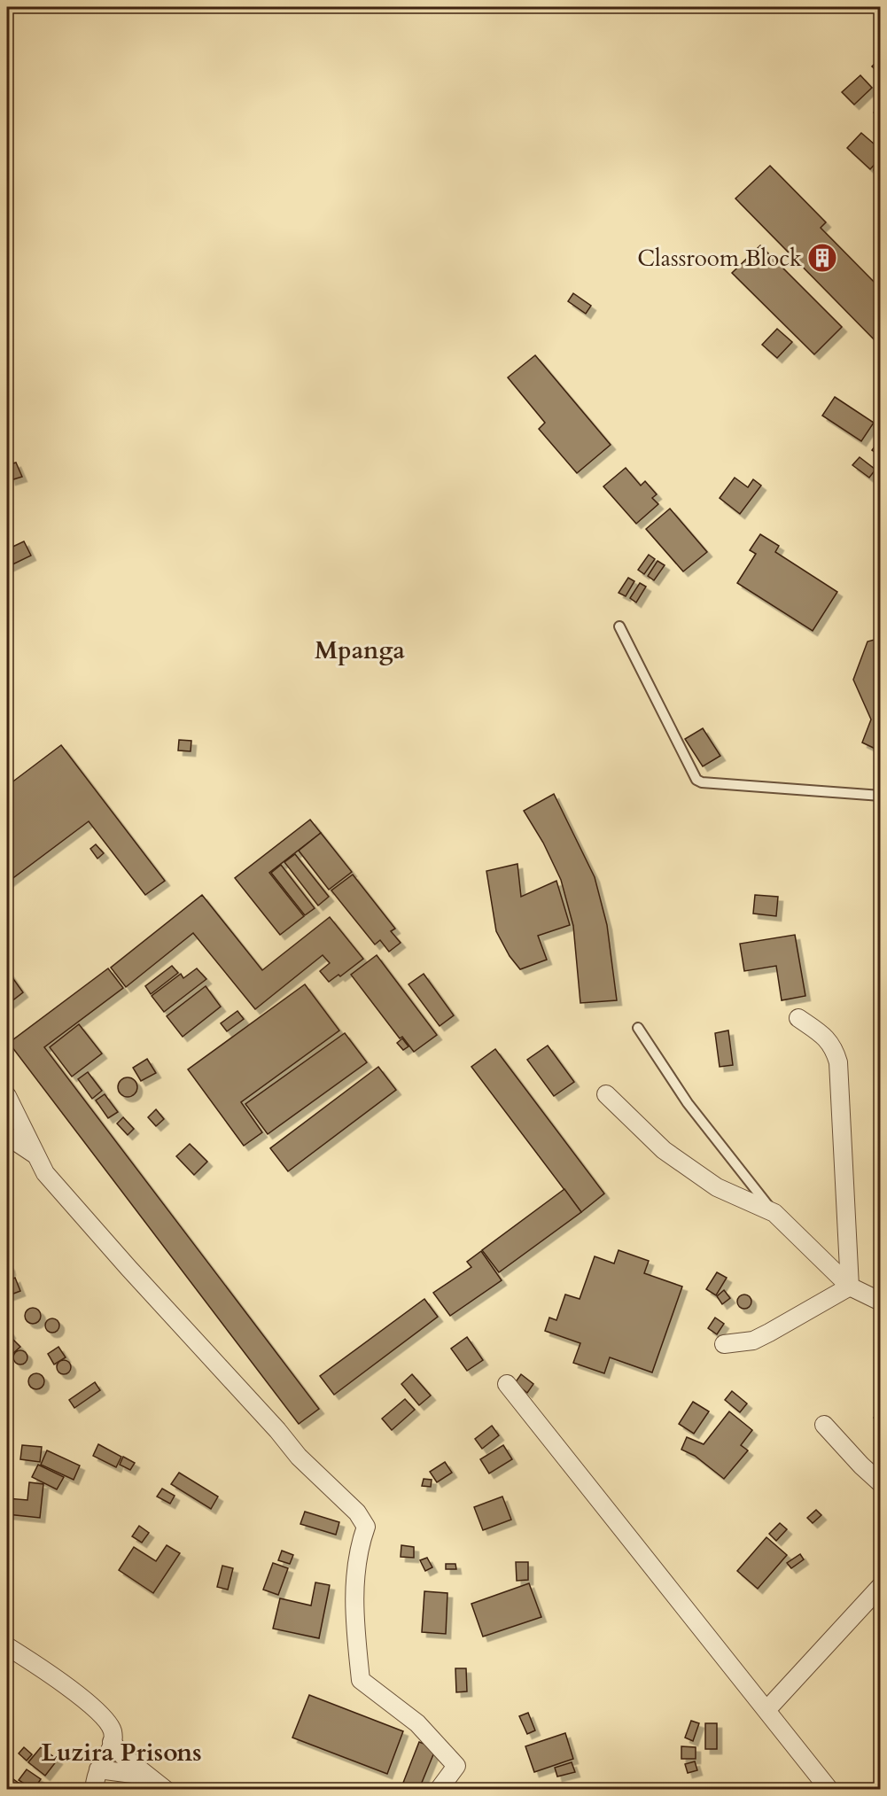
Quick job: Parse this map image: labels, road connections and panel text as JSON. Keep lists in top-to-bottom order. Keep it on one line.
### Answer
{"districts":["Mpanga","Luzira Prisons"],"places":{"building":["Classroom Block"]}}
